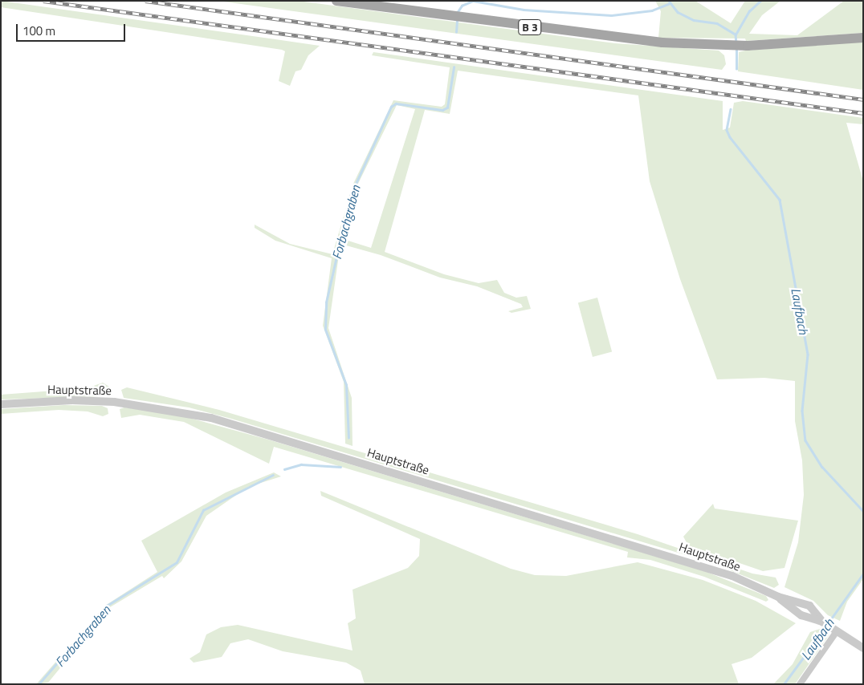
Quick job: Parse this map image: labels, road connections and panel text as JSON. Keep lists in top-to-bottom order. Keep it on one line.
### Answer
{"streets":{"main road":["B 3"],"street":["Hauptstraße"]},"water":["Forbachgraben","Laufbach"],"scale_bar":"100 m"}
